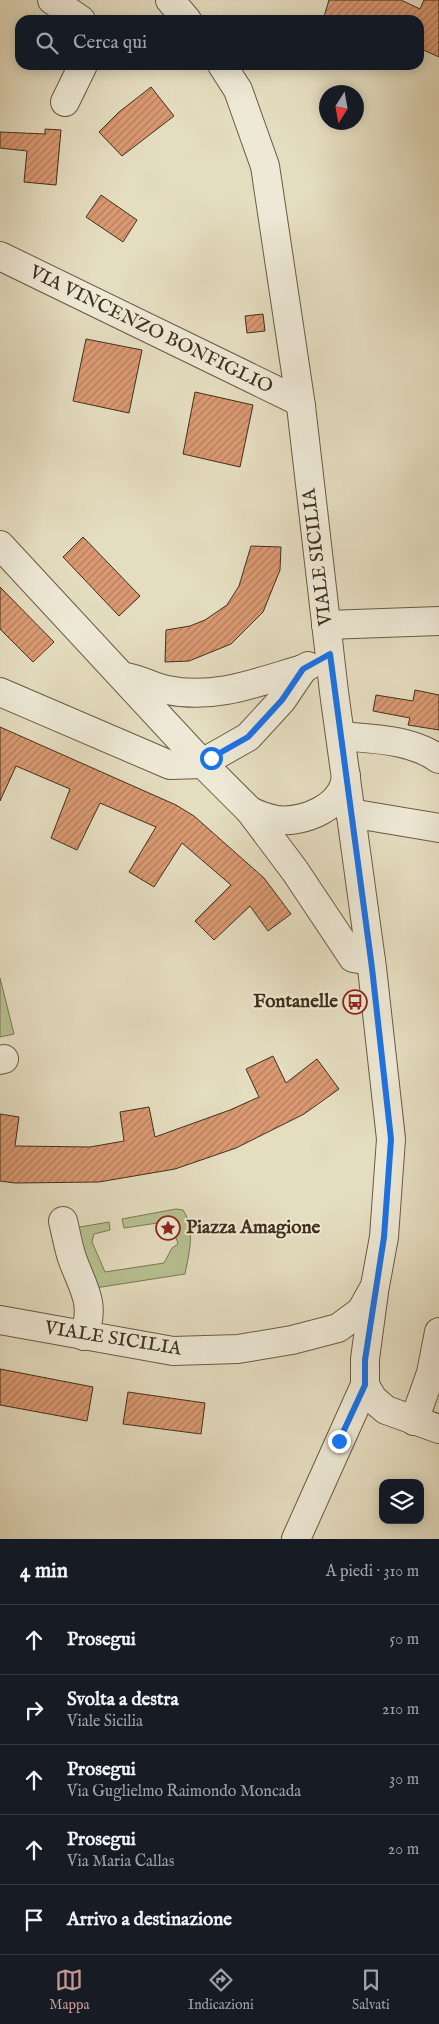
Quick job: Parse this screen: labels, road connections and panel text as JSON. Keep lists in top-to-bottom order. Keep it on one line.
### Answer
{"streets":{"street":["VIA VINCENZO BONFIGLIO","VIALE SICILIA"]},"crossings":[["VIA VINCENZO BONFIGLIO","VIALE SICILIA"]],"places":{"bus stop":["Fontanelle"],"place":["Piazza Amagione"]},"north":"bottom","page":{"search":"Cerca qui","heading":["4 min","A piedi · 310 m"],"list":[["Prosegui","50 m"],["Svolta a destra","Viale Sicilia","210 m"],["Prosegui","Via Guglielmo Raimondo Moncada","30 m"],["Prosegui","Via Maria Callas","20 m"],"Arrivo a destinazione"],"nav":["Mappa","Indicazioni","Salvati"]}}
